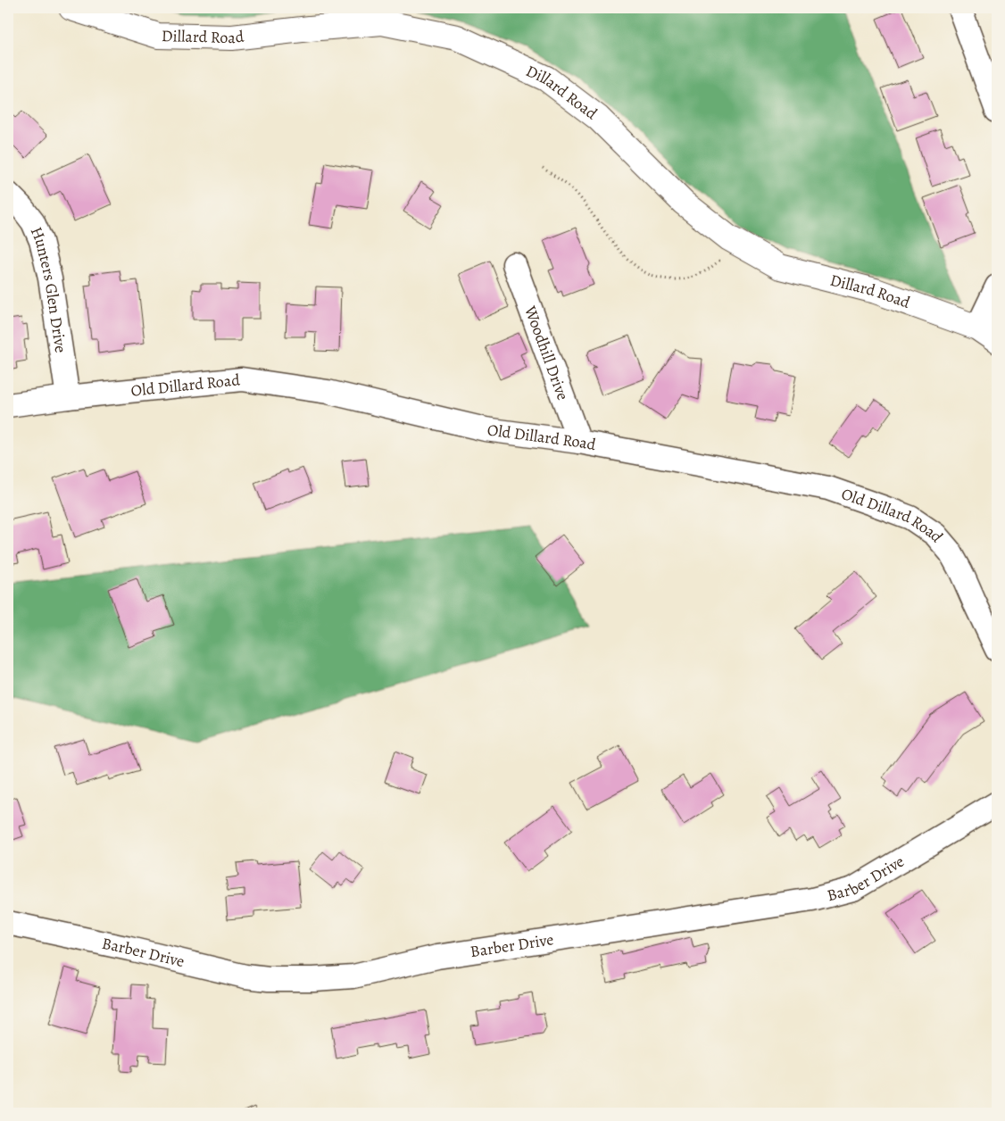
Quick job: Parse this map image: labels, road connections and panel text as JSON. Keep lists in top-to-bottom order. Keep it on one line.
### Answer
{"streets":{"street":["Dillard Road","Hunters Glen Drive","Woodhill Drive","Old Dillard Road","Barber Drive"]},"crossings":[["Hunters Glen Drive","Old Dillard Road"],["Woodhill Drive","Old Dillard Road"]]}
